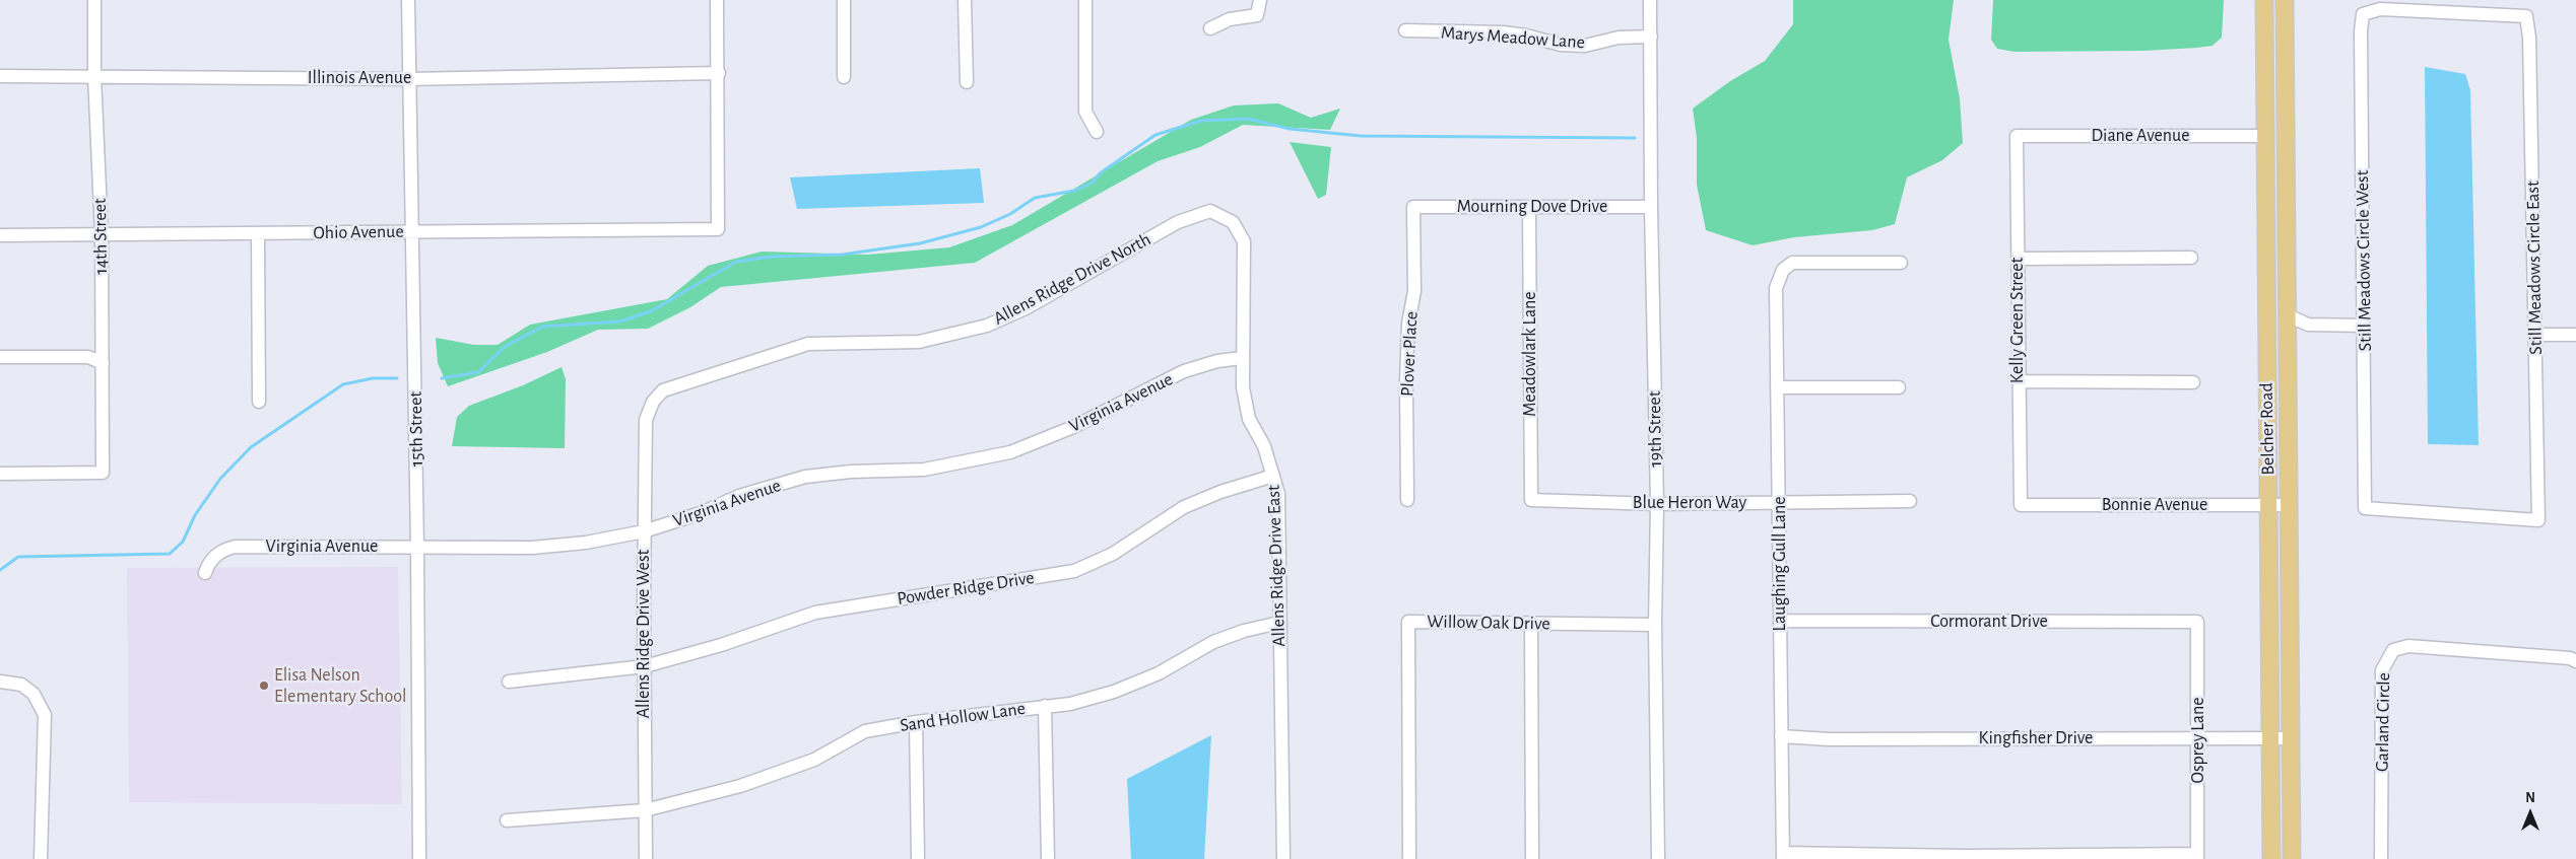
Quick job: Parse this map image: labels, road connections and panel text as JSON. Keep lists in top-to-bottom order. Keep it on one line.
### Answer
{"streets":{"main road":["Belcher Road"],"street":["Marys Meadow Lane","Illinois Avenue","Diane Avenue","Mourning Dove Drive","Ohio Avenue","14th Street","Still Meadows Circle West","Still Meadows Circle East","Allens Ridge Drive North","Kelly Green Street","Plover Place","Meadowlark Lane","Virginia Avenue","15th Street","19th Street","Blue Heron Way","Bonnie Avenue","Laughing Gull Lane","Allens Ridge Drive East","Powder Ridge Drive","Cormorant Drive","Willow Oak Drive","Allens Ridge Drive West","Sand Hollow Lane","Garland Circle","Kingfisher Drive","Osprey Lane"]},"crossings":[["Marys Meadow Lane","19th Street"],["Illinois Avenue","Ohio Avenue"],["Illinois Avenue","14th Street"],["Illinois Avenue","15th Street"],["Diane Avenue","Kelly Green Street"],["Diane Avenue","Belcher Road"],["Mourning Dove Drive","Plover Place"],["Mourning Dove Drive","Meadowlark Lane"],["Mourning Dove Drive","19th Street"],["Ohio Avenue","14th Street"],["Ohio Avenue","15th Street"],["Still Meadows Circle West","Still Meadows Circle East"],["Allens Ridge Drive North","Allens Ridge Drive East"],["Allens Ridge Drive North","Allens Ridge Drive West"],["Kelly Green Street","Bonnie Avenue"],["Meadowlark Lane","Blue Heron Way"],["Virginia Avenue","15th Street"],["Virginia Avenue","Allens Ridge Drive East"],["Virginia Avenue","Allens Ridge Drive West"],["19th Street","Blue Heron Way"],["19th Street","Willow Oak Drive"],["Belcher Road","Bonnie Avenue"],["Belcher Road","Kingfisher Drive"],["Blue Heron Way","Laughing Gull Lane"],["Laughing Gull Lane","Cormorant Drive"],["Laughing Gull Lane","Kingfisher Drive"],["Allens Ridge Drive East","Powder Ridge Drive"],["Allens Ridge Drive East","Sand Hollow Lane"],["Powder Ridge Drive","Allens Ridge Drive West"],["Cormorant Drive","Osprey Lane"],["Allens Ridge Drive West","Sand Hollow Lane"],["Kingfisher Drive","Osprey Lane"]],"places":["Elisa Nelson Elementary School"],"north":"top"}
